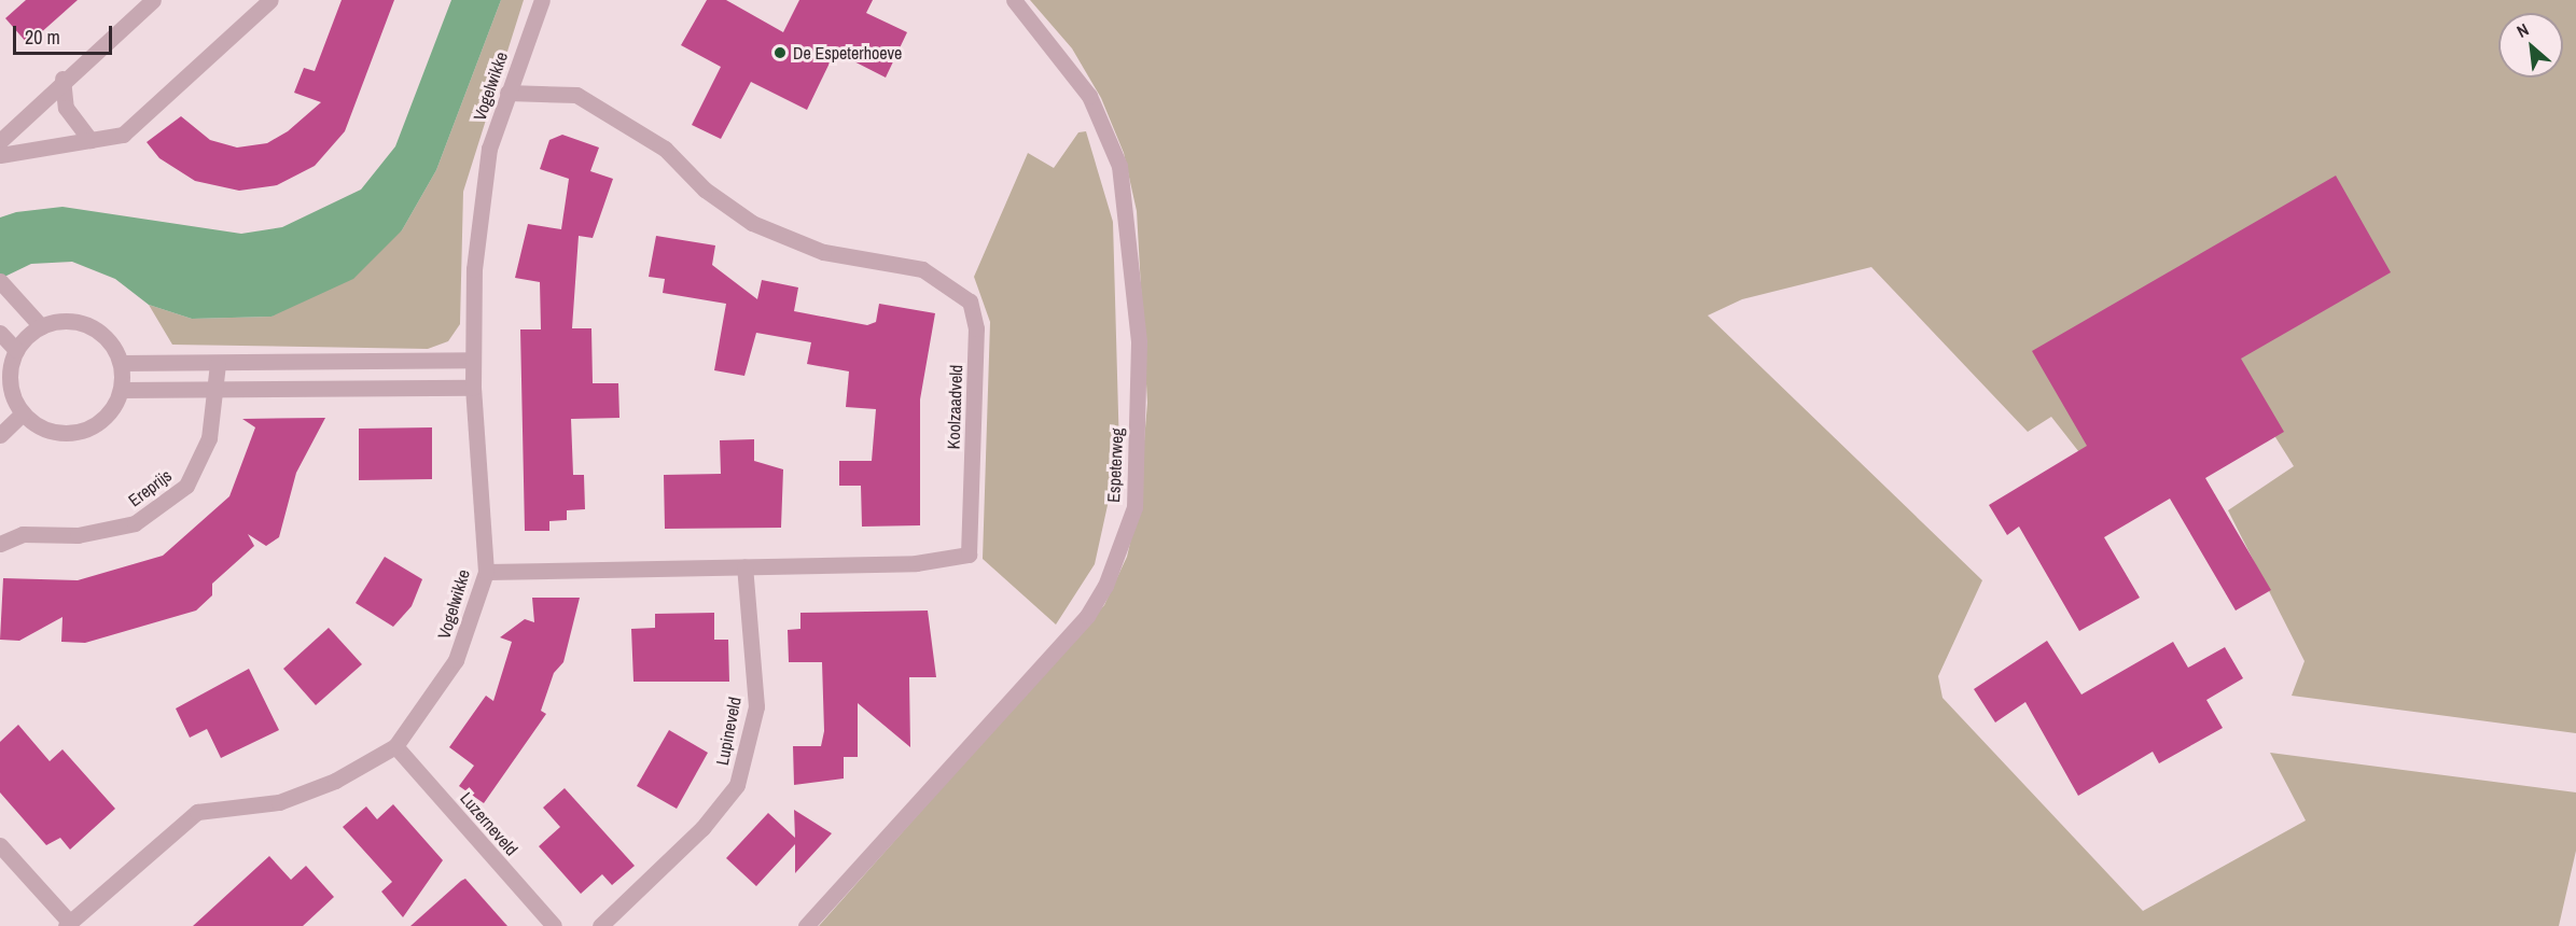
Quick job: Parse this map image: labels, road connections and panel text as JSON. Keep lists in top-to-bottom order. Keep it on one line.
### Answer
{"streets":{"street":["Vogelwikke","Koolzaadveld","Espeterweg","Ereprijs","Lupineveld","Luzerneveld"]},"crossings":[["Vogelwikke","Koolzaadveld"],["Vogelwikke","Luzerneveld"],["Koolzaadveld","Lupineveld"]],"places":["De Espeterhoeve"],"scale_bar":"20 m","north":"top left"}
